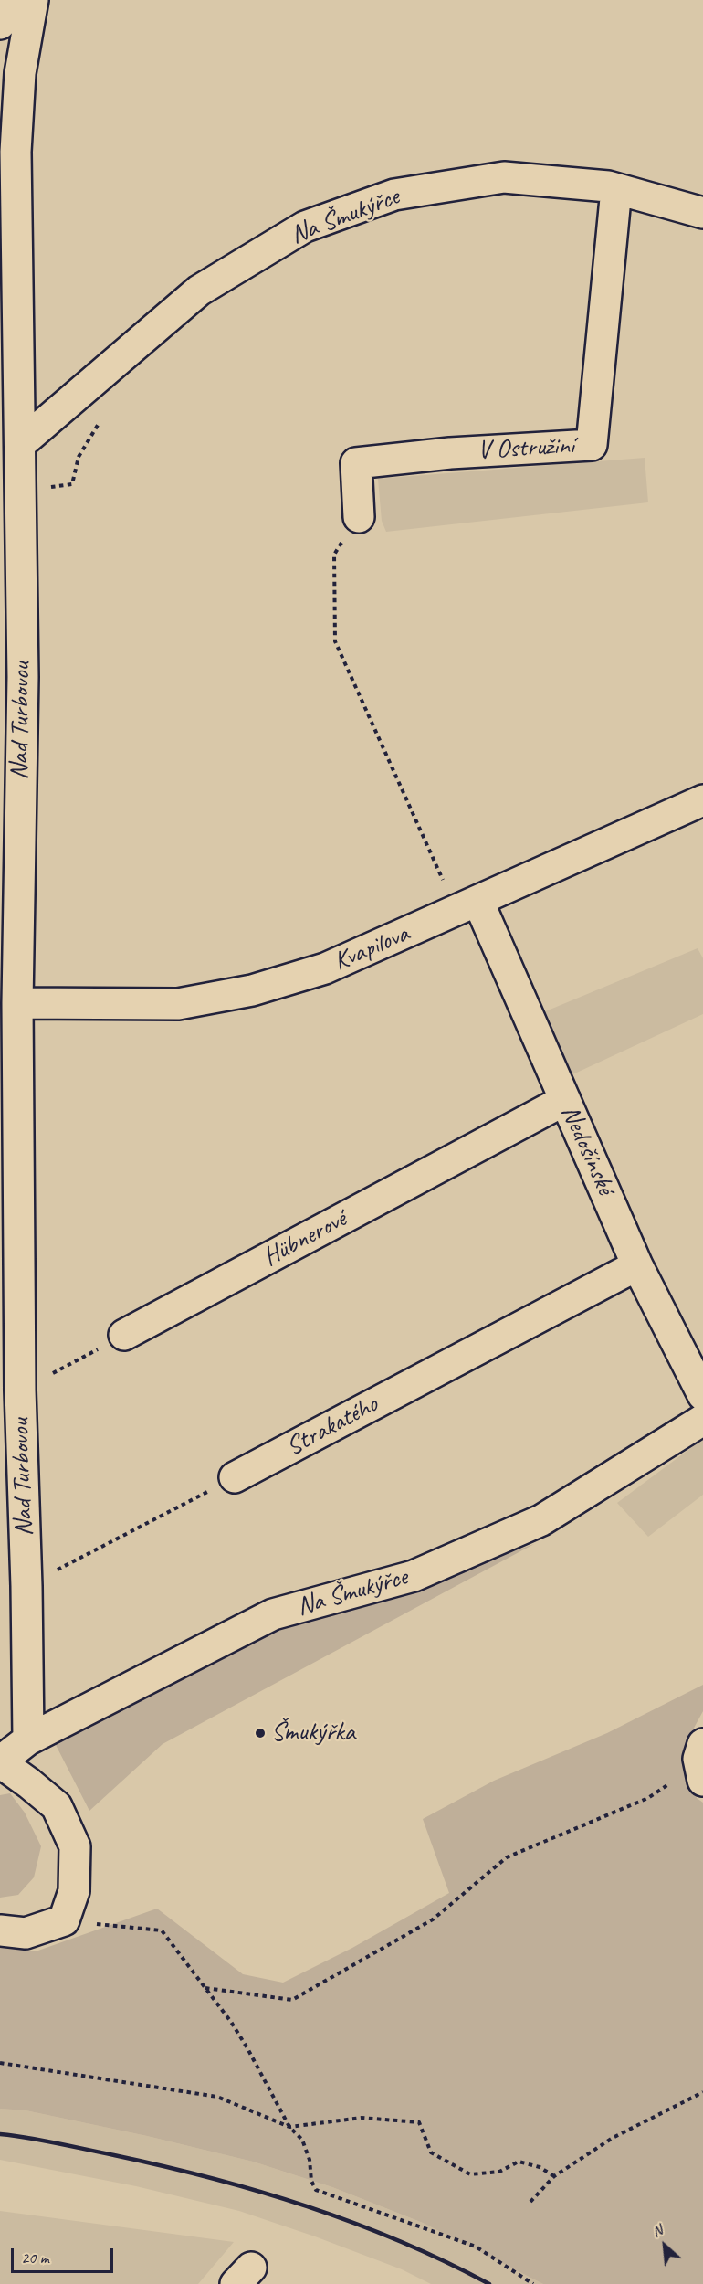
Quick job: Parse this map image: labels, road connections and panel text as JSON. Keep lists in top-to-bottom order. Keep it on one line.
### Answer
{"streets":{"street":["Na Šmukýřce","V Ostružiní","Nad Turbovou","Kvapilova","Nedošínské","Hübnerové","Strakatého"]},"crossings":[["Na Šmukýřce","V Ostružiní"],["Na Šmukýřce","Nad Turbovou"],["Nad Turbovou","Kvapilova"],["Kvapilova","Nedošínské"],["Nedošínské","Hübnerové"],["Nedošínské","Strakatého"]],"places":["Šmukýřka"],"scale_bar":"20 m","north":"top left"}
